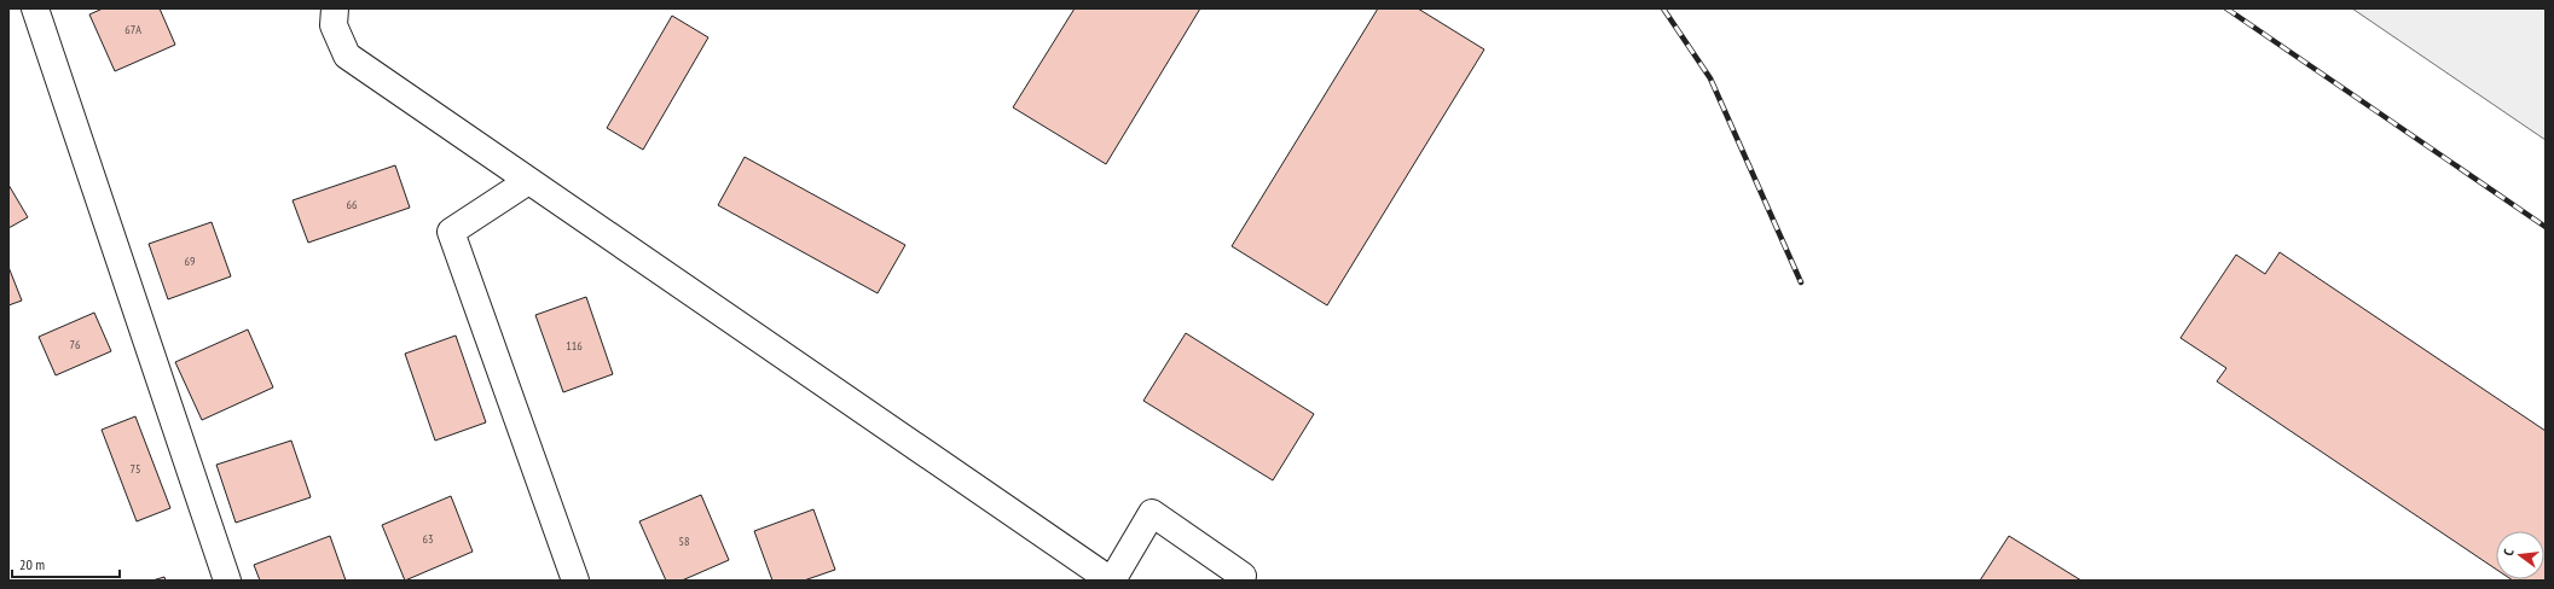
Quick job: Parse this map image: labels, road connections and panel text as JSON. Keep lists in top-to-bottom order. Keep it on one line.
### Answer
{"house_numbers":["67А","66","69","76","116","75","63","58"],"scale_bar":"20 m","north":"left"}
